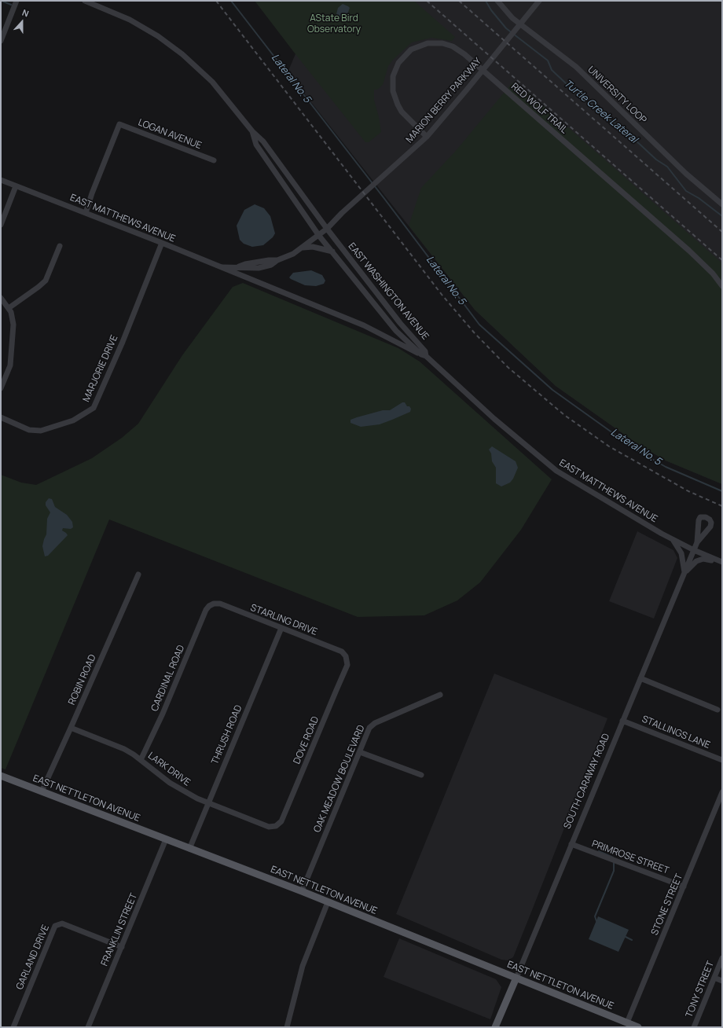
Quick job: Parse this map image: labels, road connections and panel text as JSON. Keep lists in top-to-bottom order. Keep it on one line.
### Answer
{"streets":{"main road":["SOUTH CARAWAY ROAD","EAST NETTLETON AVENUE"],"street":["UNIVERSITY LOOP","MARION BERRY PARKWAY","RED WOLF TRAIL","LOGAN AVENUE","EAST MATTHEWS AVENUE","EAST WASHINGTON AVENUE","MARJORIE DRIVE","STARLING DRIVE","CARDINAL ROAD","ROBIN ROAD","STALLINGS LANE","THRUSH ROAD","DOVE ROAD","LARK DRIVE","OAK MEADOW BOULEVARD","PRIMROSE STREET","STONE STREET","FRANKLIN STREET","GARLAND DRIVE","TONY STREET"]},"crossings":[["MARION BERRY PARKWAY","RED WOLF TRAIL"],["MARION BERRY PARKWAY","EAST MATTHEWS AVENUE"],["MARION BERRY PARKWAY","EAST WASHINGTON AVENUE"],["LOGAN AVENUE","EAST MATTHEWS AVENUE"],["EAST MATTHEWS AVENUE","EAST WASHINGTON AVENUE"],["EAST MATTHEWS AVENUE","MARJORIE DRIVE"],["EAST MATTHEWS AVENUE","SOUTH CARAWAY ROAD"],["STARLING DRIVE","CARDINAL ROAD"],["STARLING DRIVE","THRUSH ROAD"],["STARLING DRIVE","DOVE ROAD"],["CARDINAL ROAD","LARK DRIVE"],["ROBIN ROAD","LARK DRIVE"],["ROBIN ROAD","EAST NETTLETON AVENUE"],["STALLINGS LANE","SOUTH CARAWAY ROAD"],["THRUSH ROAD","LARK DRIVE"],["THRUSH ROAD","EAST NETTLETON AVENUE"],["DOVE ROAD","LARK DRIVE"],["OAK MEADOW BOULEVARD","EAST NETTLETON AVENUE"],["SOUTH CARAWAY ROAD","EAST NETTLETON AVENUE"],["SOUTH CARAWAY ROAD","PRIMROSE STREET"],["EAST NETTLETON AVENUE","STONE STREET"],["EAST NETTLETON AVENUE","FRANKLIN STREET"],["PRIMROSE STREET","STONE STREET"],["FRANKLIN STREET","GARLAND DRIVE"]],"water":["Lateral No. 5","Turtle Creek Lateral"],"parks":["AState Bird Observatory"],"north":"top"}
